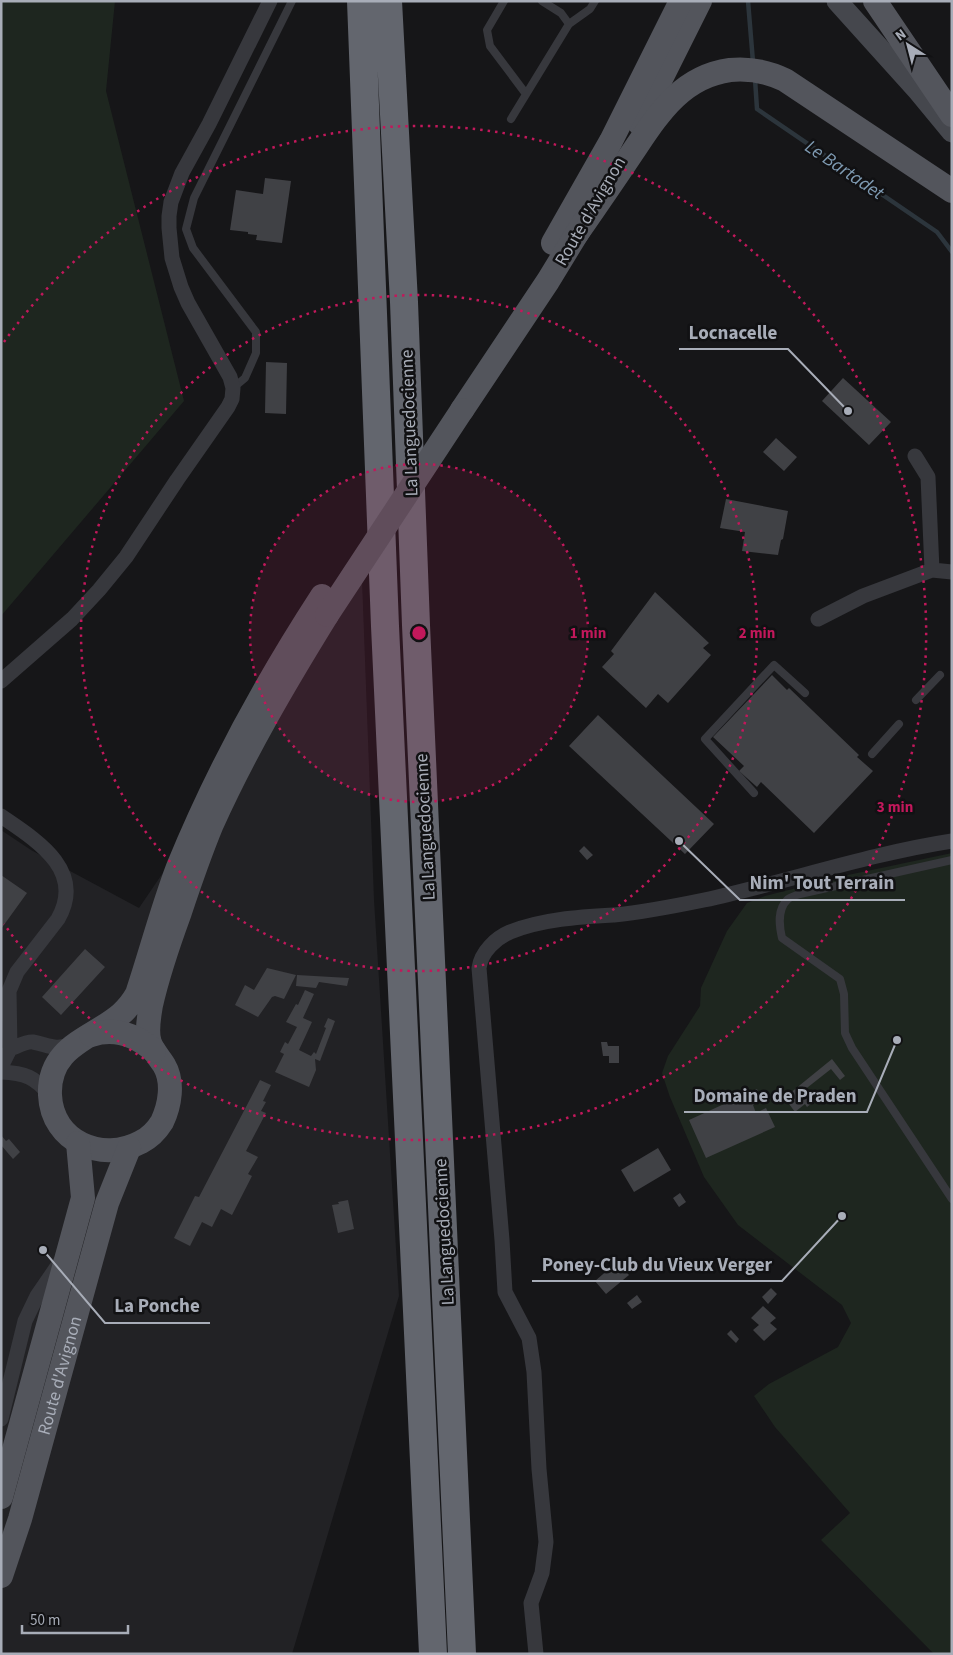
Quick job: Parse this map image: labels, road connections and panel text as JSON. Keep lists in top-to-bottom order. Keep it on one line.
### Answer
{"streets":{"highway":["La Languedocienne"],"main road":["Route d'Avignon"]},"water":["Le Bartadet"],"places":["Locnacelle","Nim' Tout Terrain","Domaine de Praden","Poney-Club du Vieux Verger","La Ponche"],"scale_bar":"50 m","north":"top left","rings":["1 min","2 min","3 min"]}
